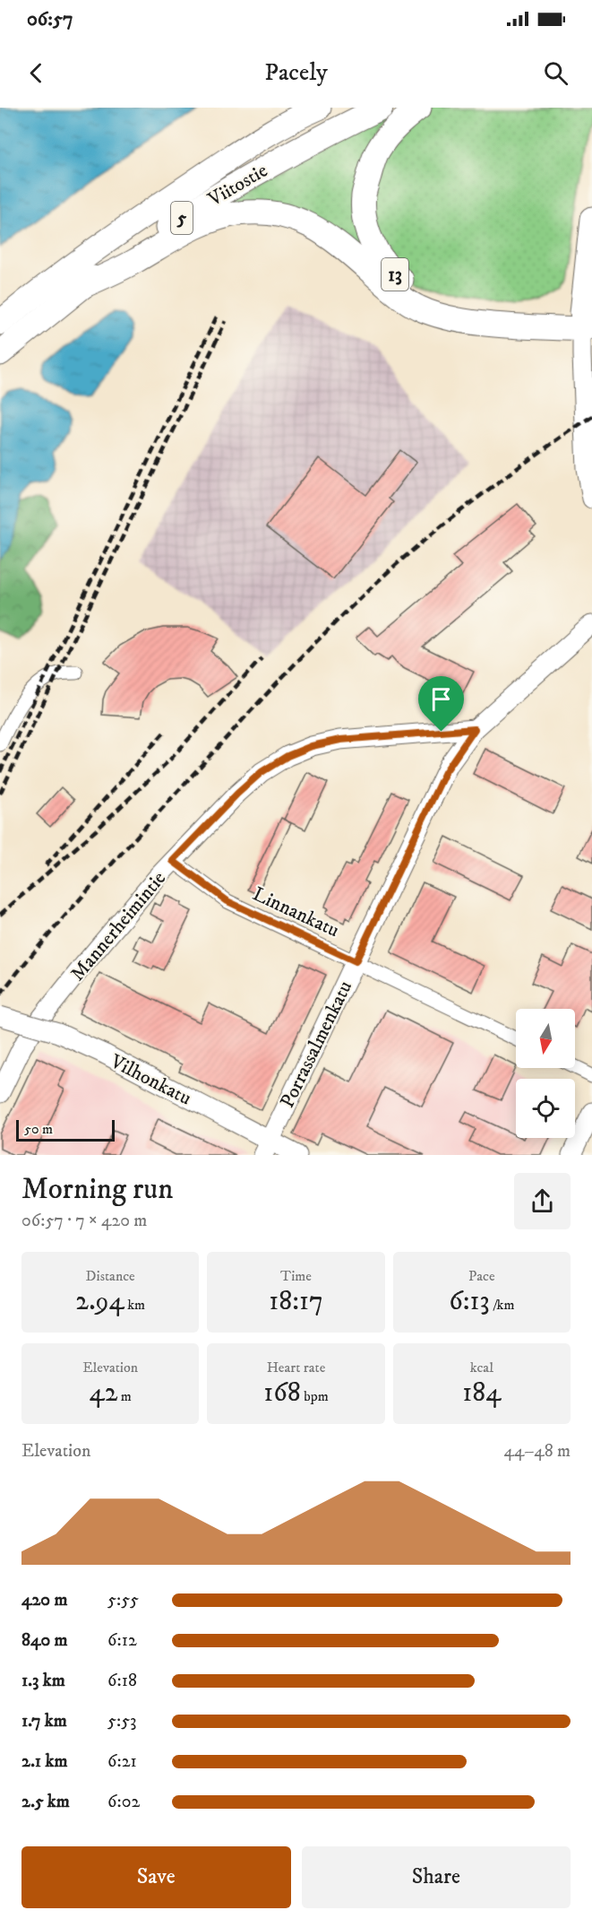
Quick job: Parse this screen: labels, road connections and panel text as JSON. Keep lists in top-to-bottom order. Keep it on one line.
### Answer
{"streets":{"highway":["Viitostie","5","13"],"street":["Linnankatu","Mannerheimintie","Porrassalmenkatu","Vilhonkatu"]},"crossings":[["Linnankatu","Mannerheimintie"],["Linnankatu","Porrassalmenkatu"],["Mannerheimintie","Porrassalmenkatu"],["Porrassalmenkatu","Vilhonkatu"]],"scale_bar":"50 m","north":"bottom","page":{"status":"06:57","header":"Pacely","scale":"50 m","heading":["Morning run","06:57 · 7 × 420 m"],"stats":[["Distance","2.94 km"],["Time","18:17"],["Pace","6:13 /km"],["Elevation","42 m"],["Heart rate","168 bpm"],["kcal","184"]],"chart":["Elevation","44–48 m"],"list":[{"name":"420 m","note":"5:55"},{"name":"840 m","note":"6:12"},{"name":"1.3 km","note":"6:18"},{"name":"1.7 km","note":"5:53"},{"name":"2.1 km","note":"6:21"},{"name":"2.5 km","note":"6:02"}],"buttons":["Save","Share"]}}
